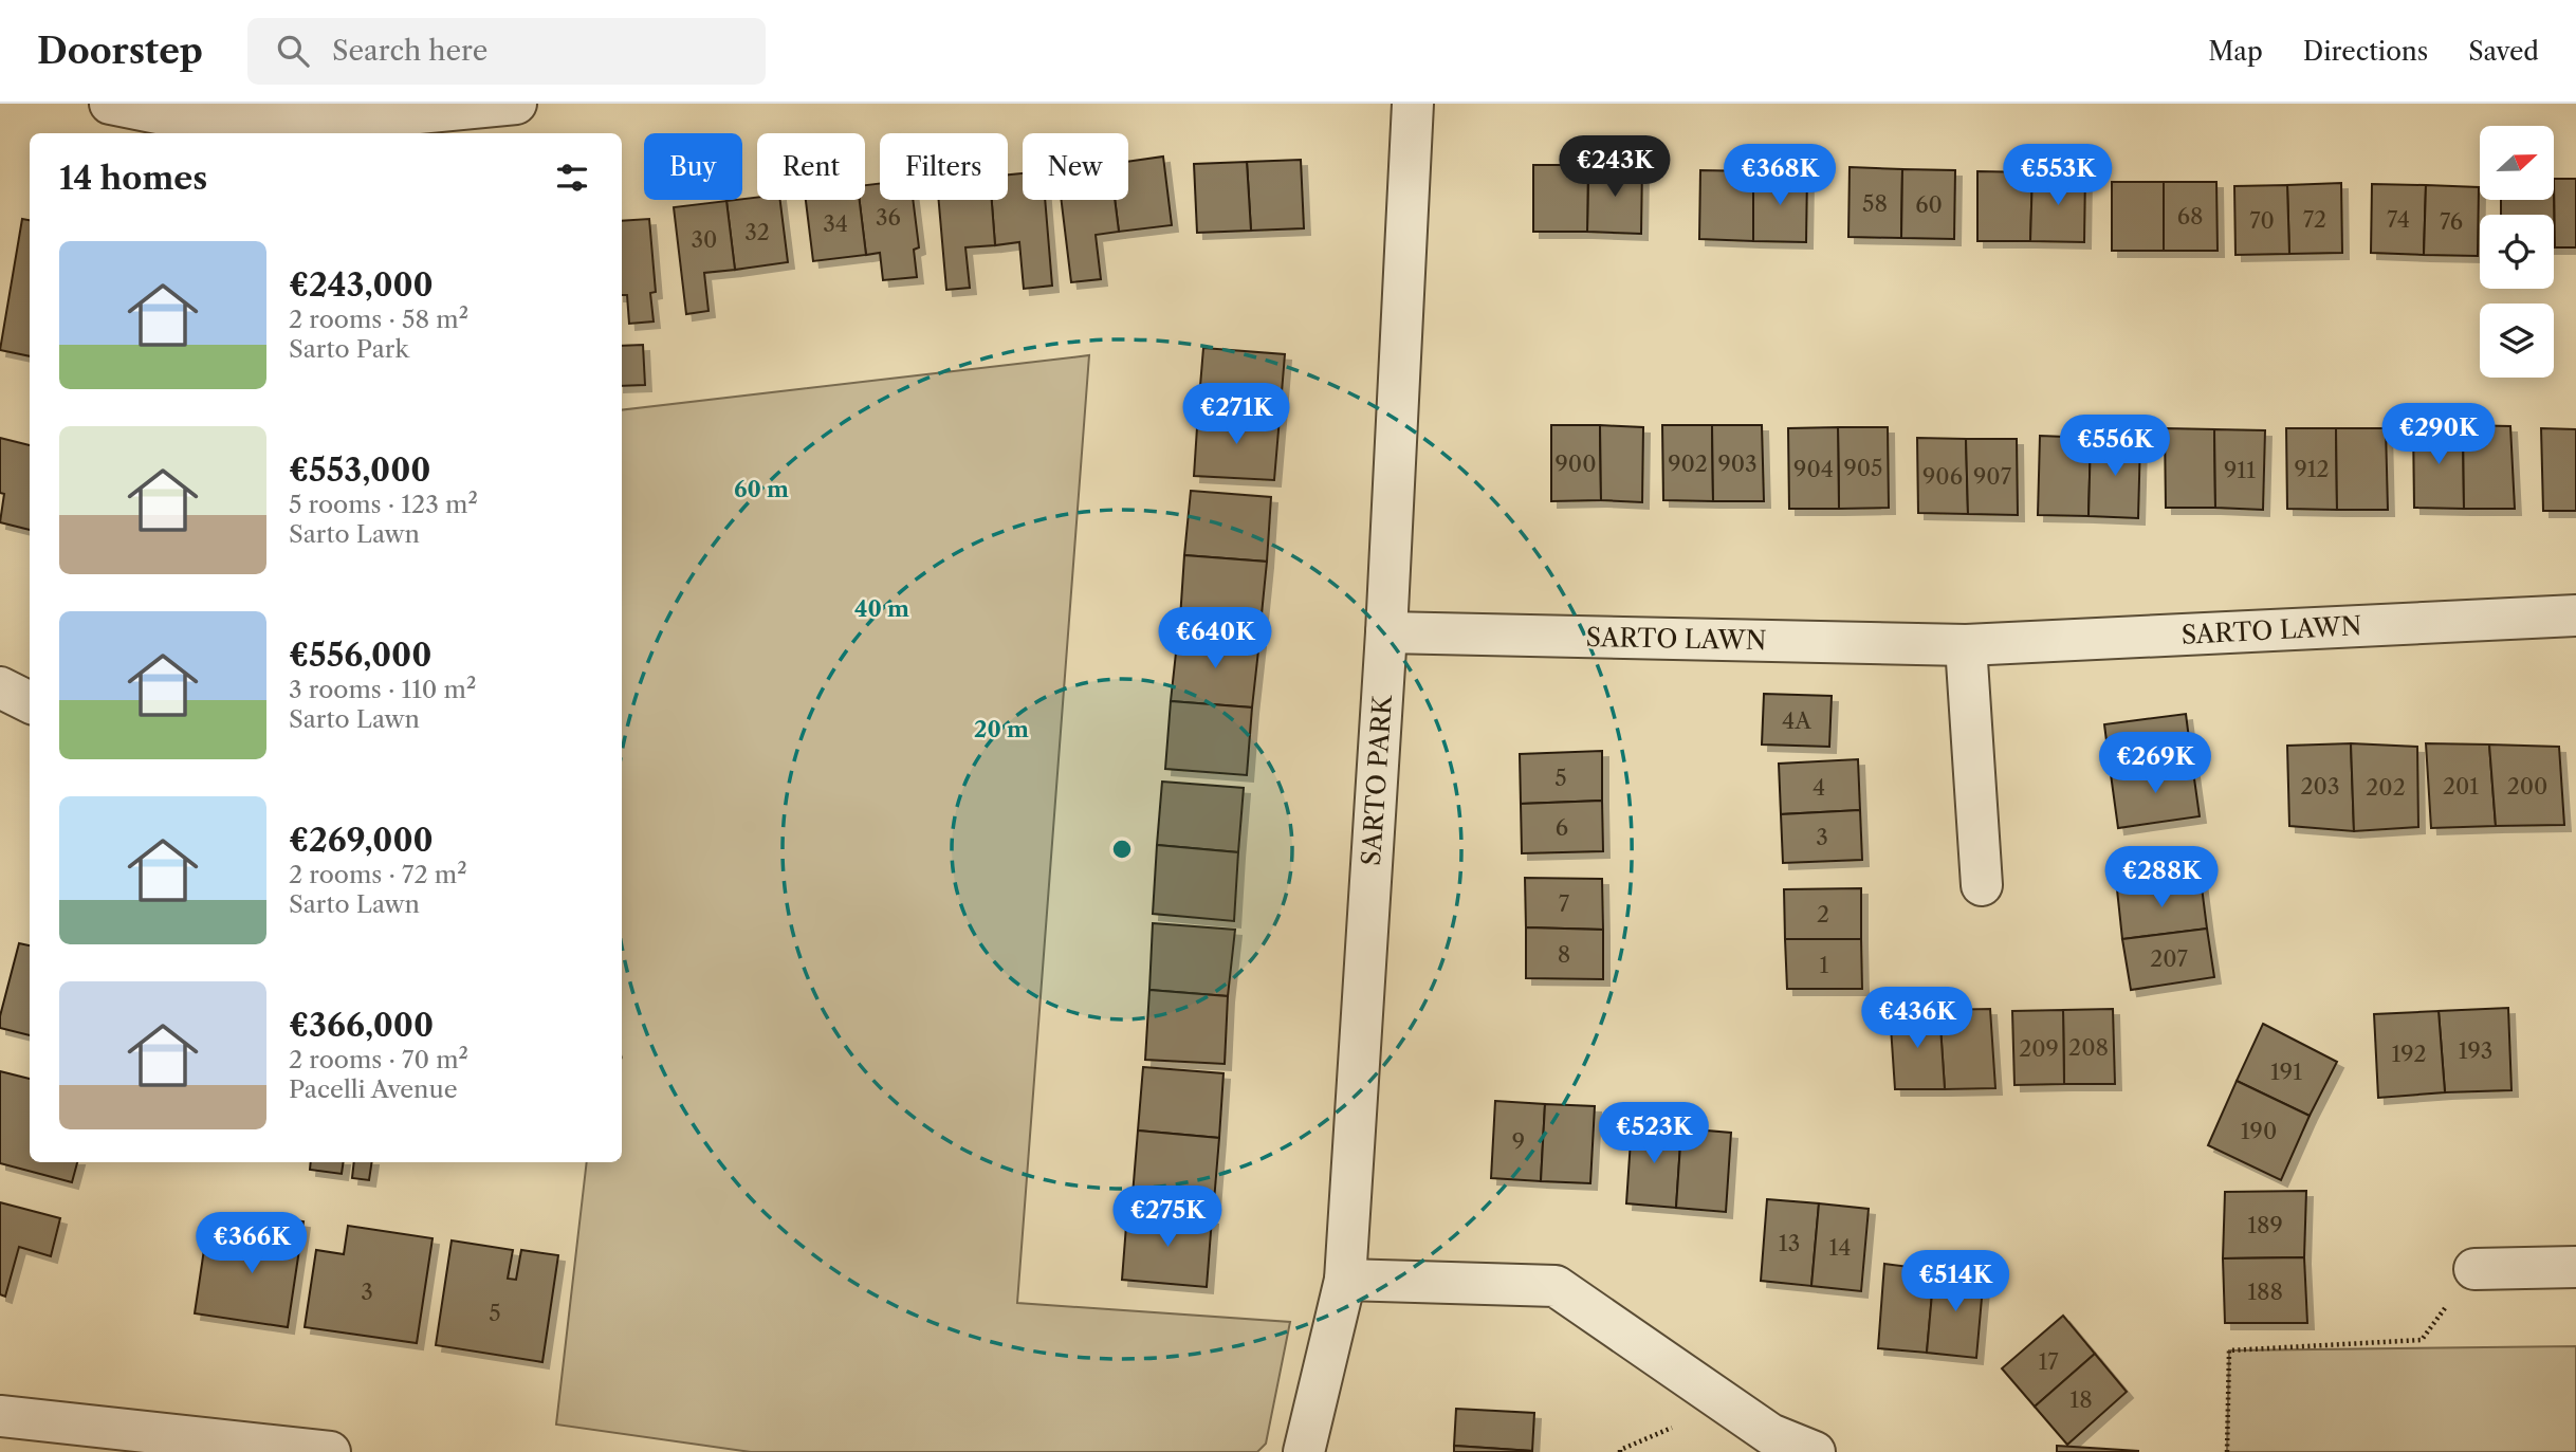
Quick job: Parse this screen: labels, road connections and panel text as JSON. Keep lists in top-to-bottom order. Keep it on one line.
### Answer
{"streets":{"street":["SARTO LAWN","SARTO PARK"]},"crossings":[["SARTO LAWN","SARTO PARK"]],"house_numbers":["58","60","68","36","72","74","70","76","34","32","30","900","902","903","905","904","912","911","906","907","4A","5","203","201","200","4","202","6","3","7","2","8","207","1","208","209","193","192","191","190","9","189","13","14","3","188","5","17","18"],"north":"right","page":{"header":"Doorstep","search":"Search here","nav":["Map","Directions","Saved"],"chip":["Buy","Rent","Filters","New"],"heading":"14 homes","price":["€243K","€368K","€553K","€271K","€290K","€556K","€640K","€269K","€288K","€436K","€523K","€275K","€366K","€514K"],"list":[{"name":"€243,000","note":"2 rooms · 58 m² · Sarto Park"},{"name":"€553,000","note":"5 rooms · 123 m² · Sarto Lawn"},{"name":"€556,000","note":"3 rooms · 110 m² · Sarto Lawn"},{"name":"€269,000","note":"2 rooms · 72 m² · Sarto Lawn"},{"name":"€366,000","note":"2 rooms · 70 m² · Pacelli Avenue"}]},"rings":["60 m","40 m","20 m"]}
